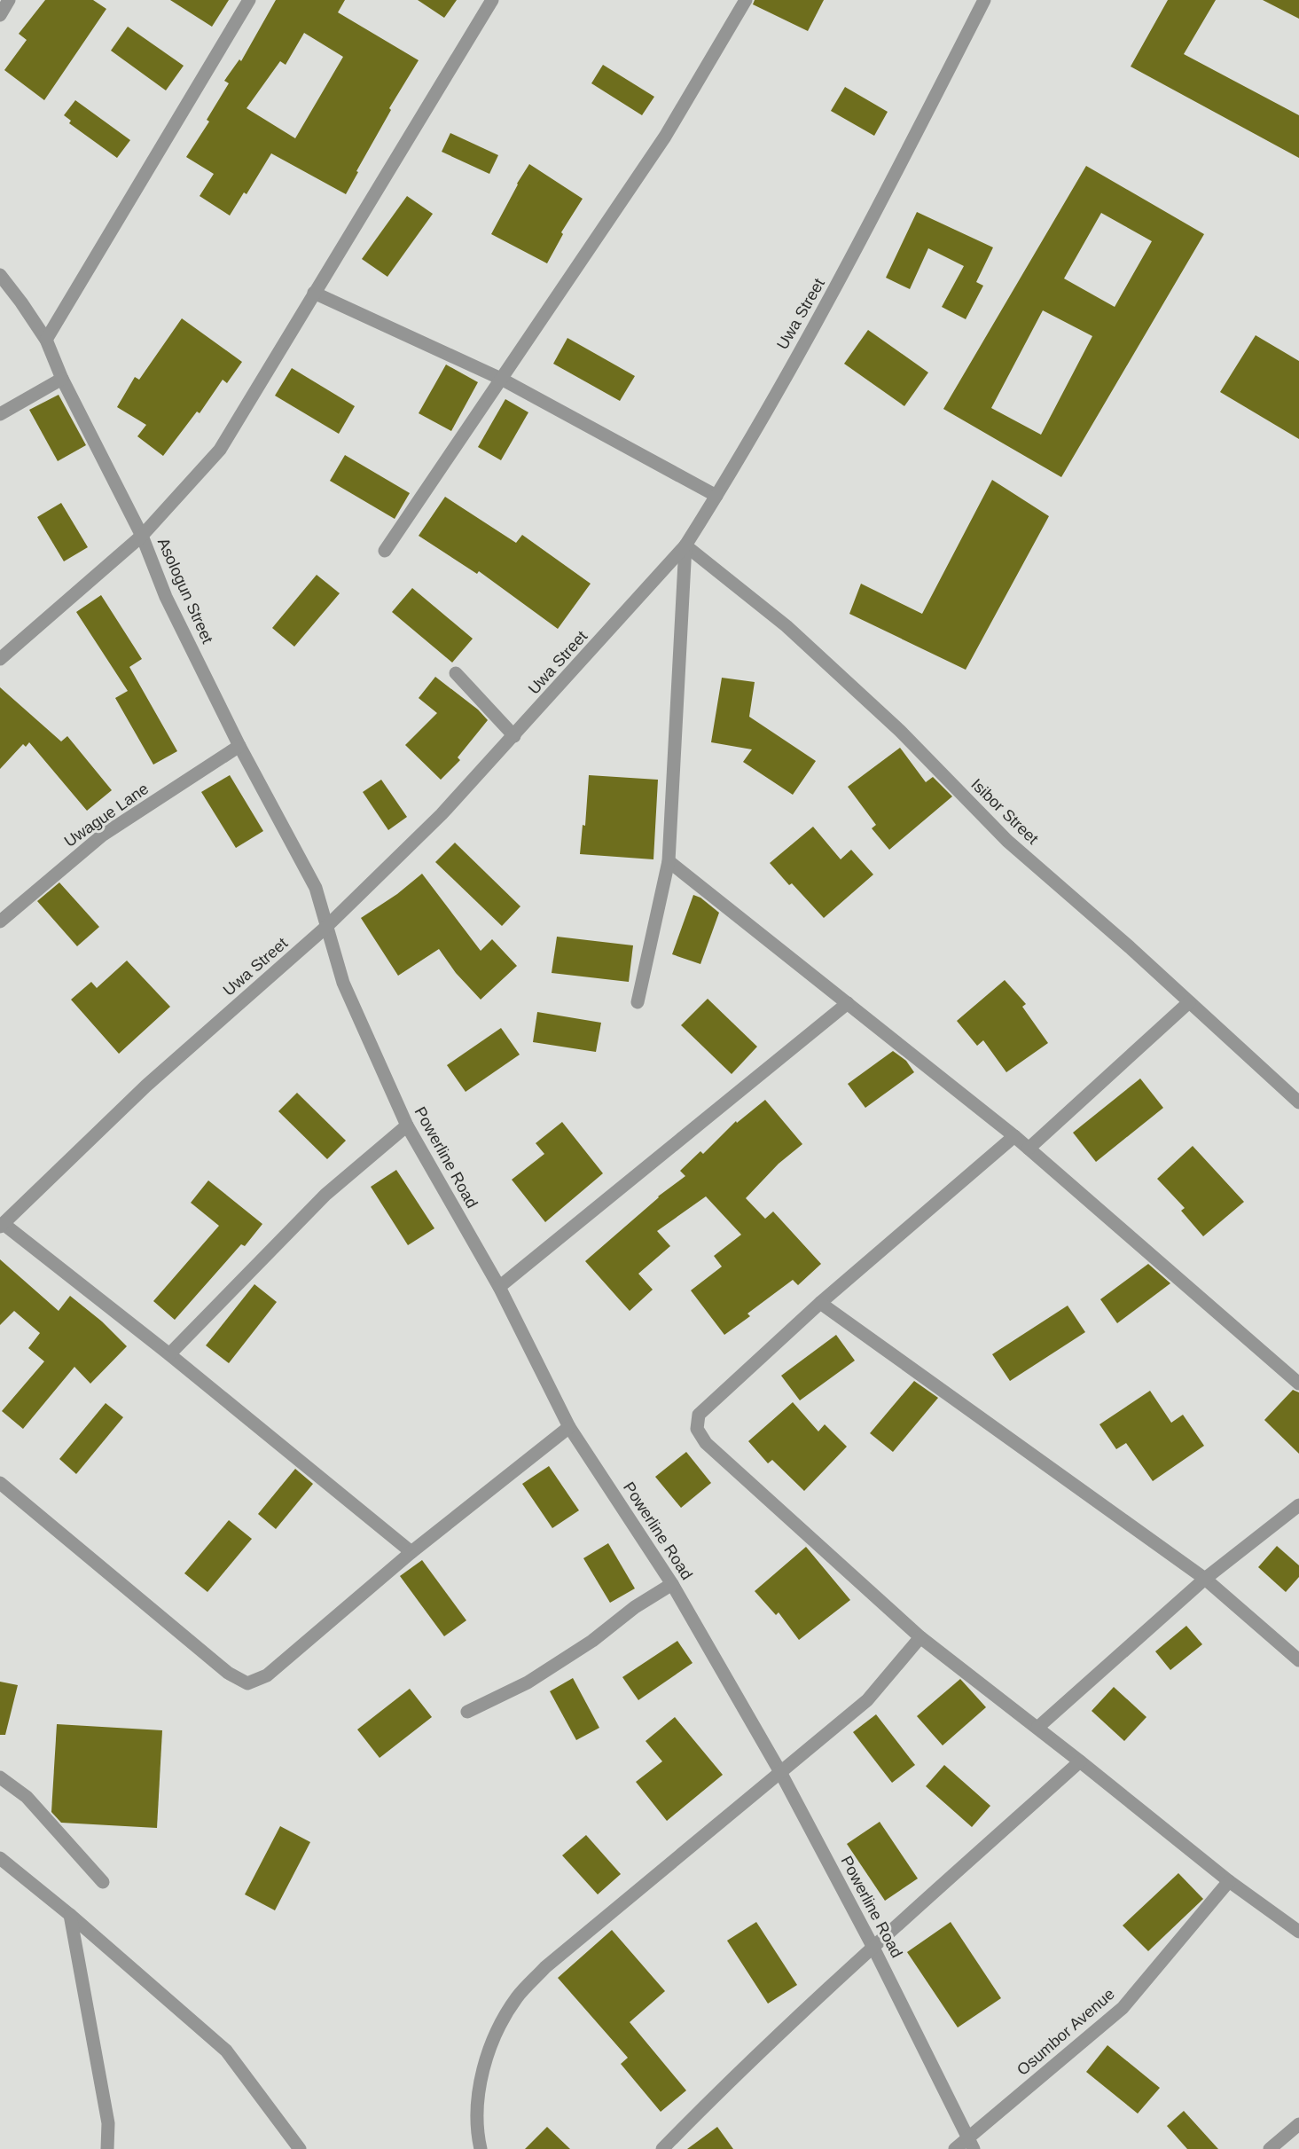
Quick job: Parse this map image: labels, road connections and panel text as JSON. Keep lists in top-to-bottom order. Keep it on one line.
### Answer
{"streets":{"street":["Uwa Street","Asologun Street","Isibor Street","Uwague Lane","Powerline Road","Osumbor Avenue"]},"crossings":[["Uwa Street","Asologun Street"],["Uwa Street","Isibor Street"],["Uwa Street","Powerline Road"],["Asologun Street","Uwague Lane"],["Asologun Street","Powerline Road"],["Powerline Road","Osumbor Avenue"]]}
